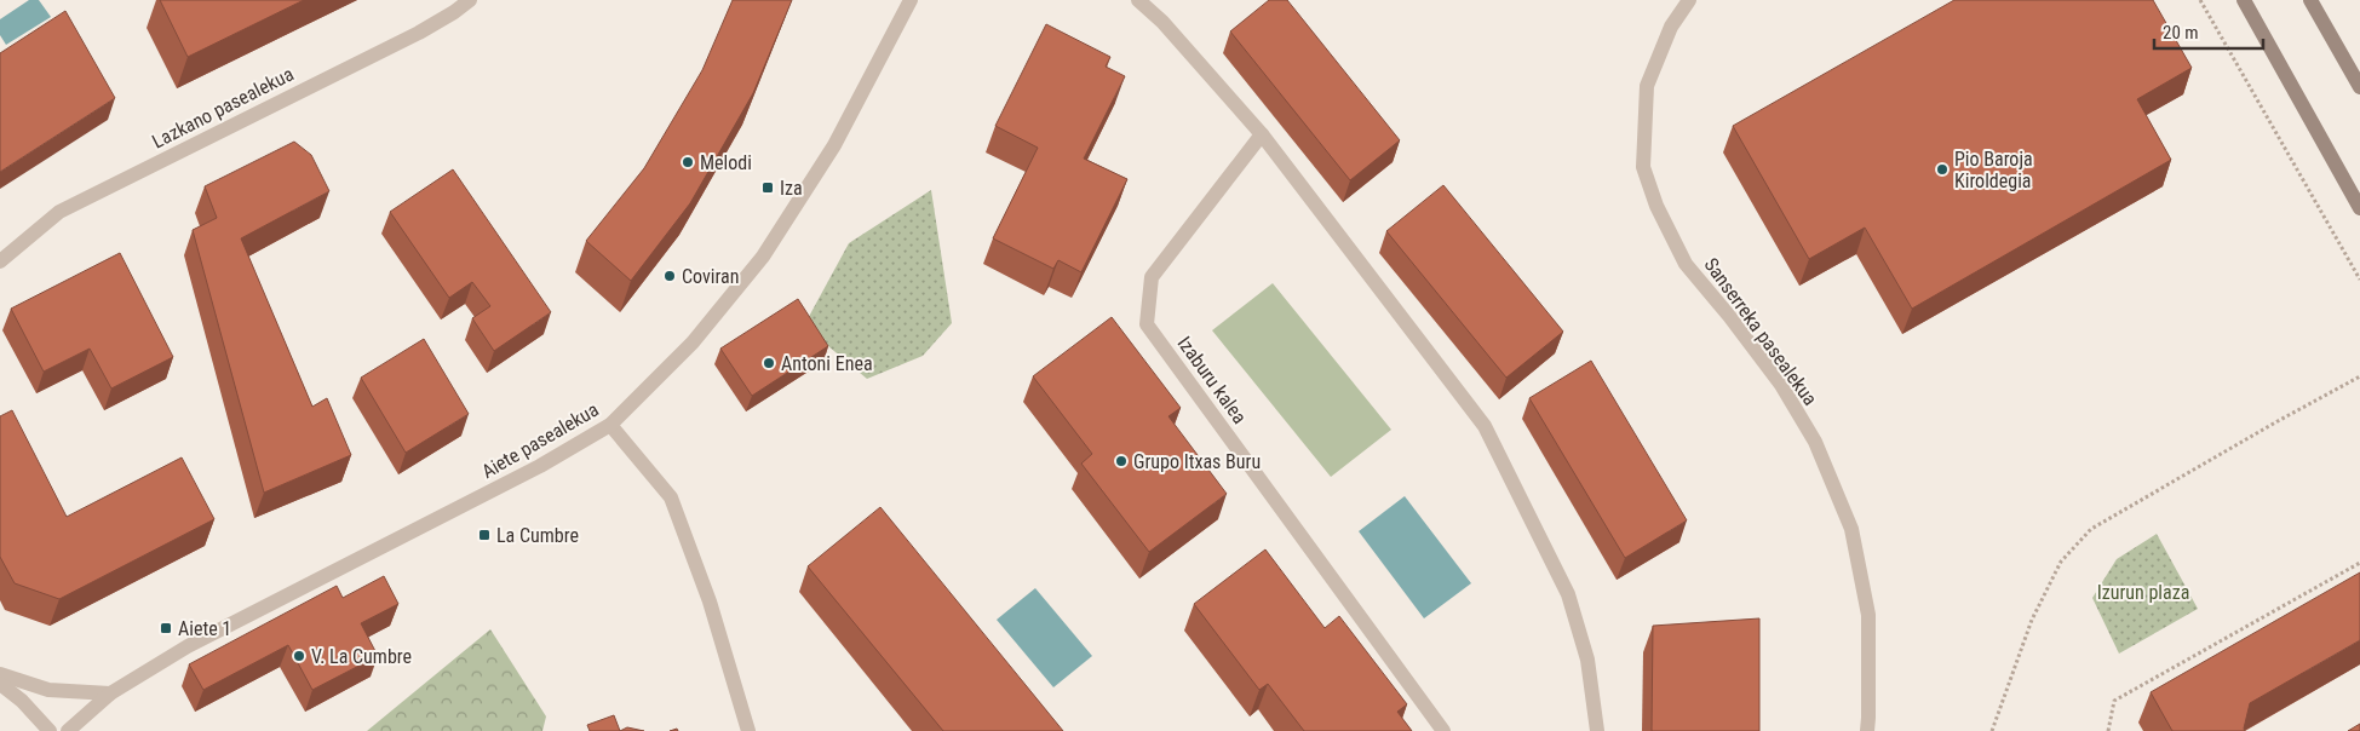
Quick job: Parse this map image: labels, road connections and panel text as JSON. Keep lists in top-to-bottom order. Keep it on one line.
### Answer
{"streets":{"street":["Lazkano pasealekua","Sanserreka pasealekua","Izaburu kalea","Aiete pasealekua"]},"parks":["Izurun plaza"],"places":{"other":["Melodi","Pio Baroja Kiroldegia","Coviran","Antoni Enea","Grupo Itxas Buru","V. La Cumbre"],"transit":["Iza","La Cumbre","Aiete 1"]},"scale_bar":"20 m"}
